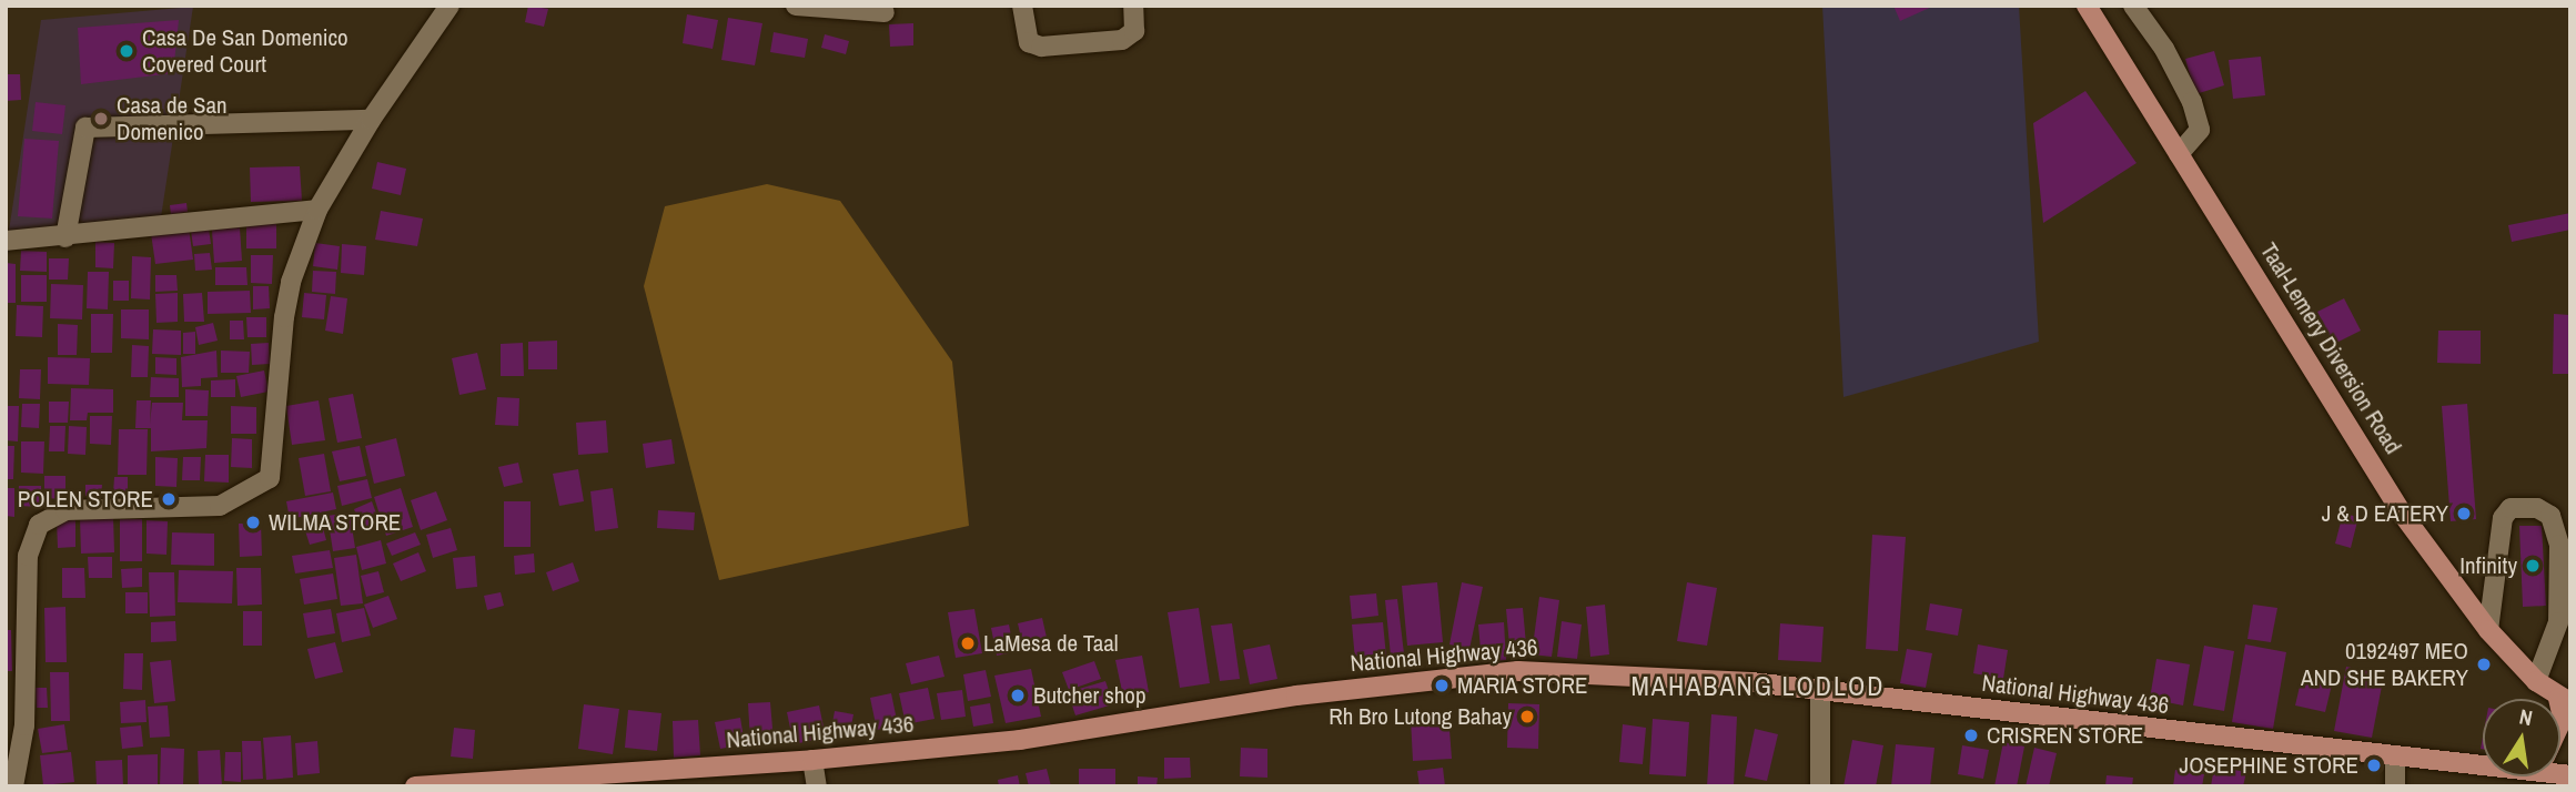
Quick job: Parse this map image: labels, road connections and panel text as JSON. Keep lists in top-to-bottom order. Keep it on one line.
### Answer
{"streets":{"main road":["Taal-Lemery Diversion Road","National Highway 436"]},"districts":["MAHABANG LODLOD"],"places":["Casa De San Domenico Covered Court","Casa de San Domenico","POLEN STORE","J & D EATERY","WILMA STORE","Infinity","LaMesa de Taal","0192497 MEO AND SHE BAKERY","MARIA STORE","Butcher shop","Rh Bro Lutong Bahay","CRISREN STORE","JOSEPHINE STORE"],"north":"top"}
